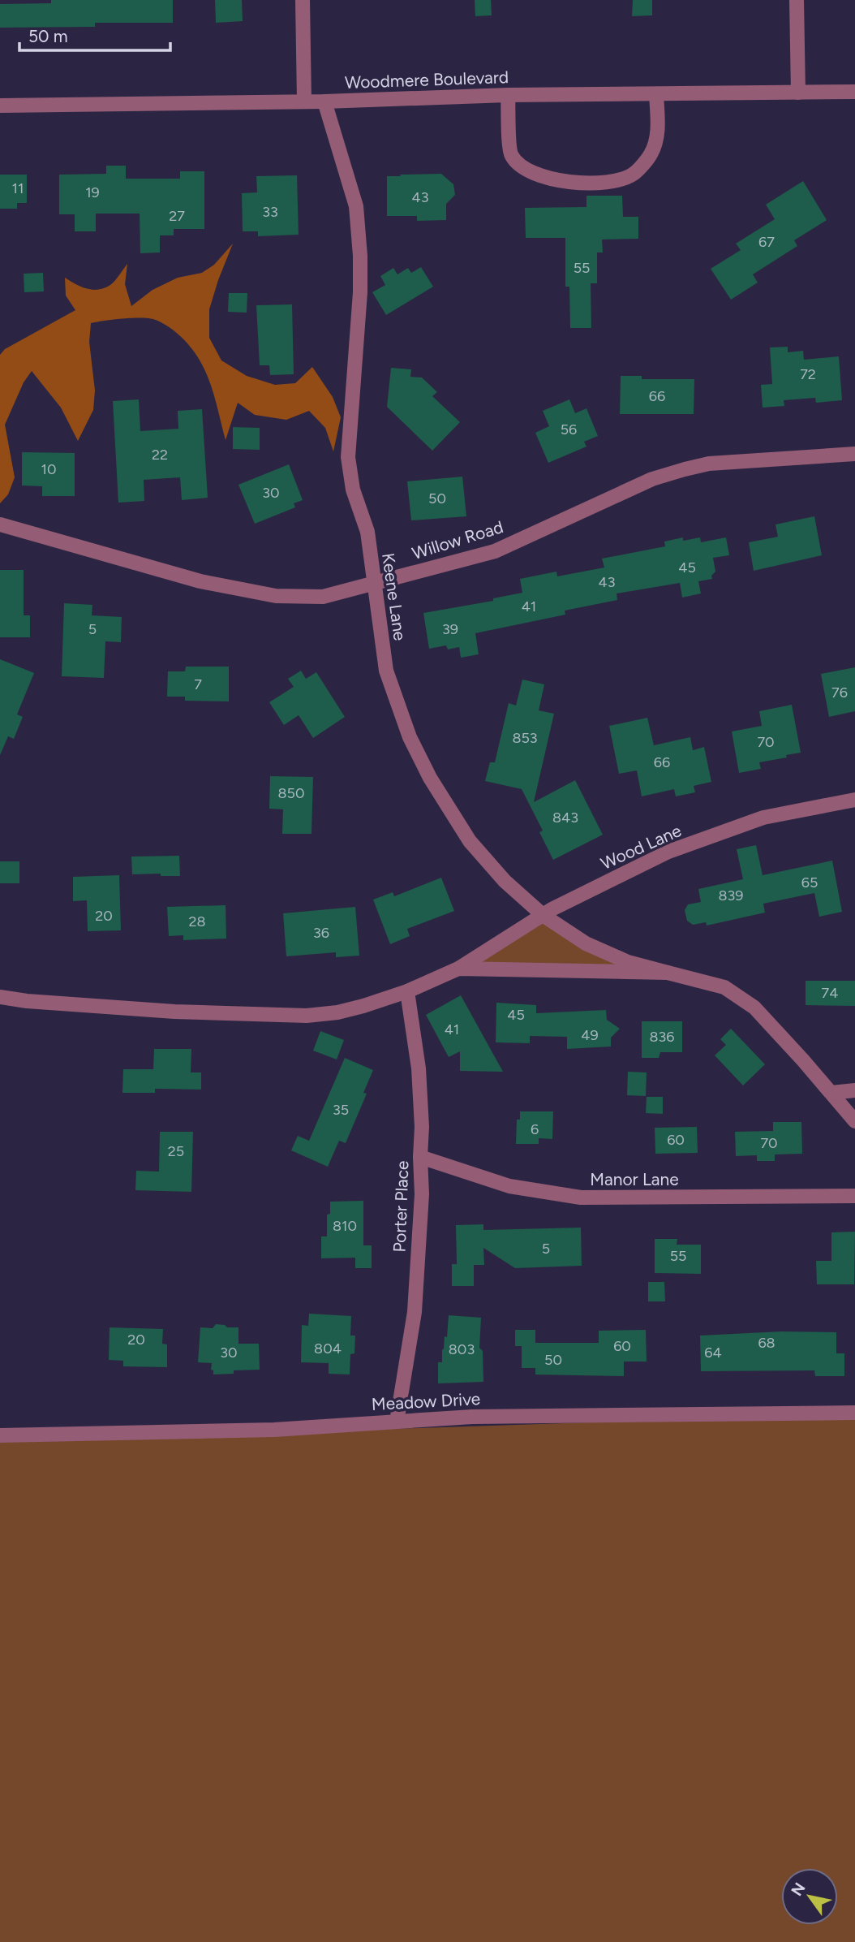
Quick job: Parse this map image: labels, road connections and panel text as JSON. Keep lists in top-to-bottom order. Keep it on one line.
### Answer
{"streets":{"street":["Woodmere Boulevard","Willow Road","Keene Lane","Wood Lane","Manor Lane","Porter Place","Meadow Drive"]},"crossings":[["Woodmere Boulevard","Keene Lane"],["Willow Road","Keene Lane"],["Keene Lane","Wood Lane"],["Wood Lane","Porter Place"],["Manor Lane","Porter Place"],["Porter Place","Meadow Drive"]],"house_numbers":["11","19","43","33","27","67","55","72","66","56","22","10","30","50","45","43","41","5","39","7","76","853","70","66","850","843","65","839","20","28","36","74","45","41","49","836","35","6","60","70","25","810","5","55","20","68","60","804","803","30","64","50"],"scale_bar":"50 m","north":"top left"}
